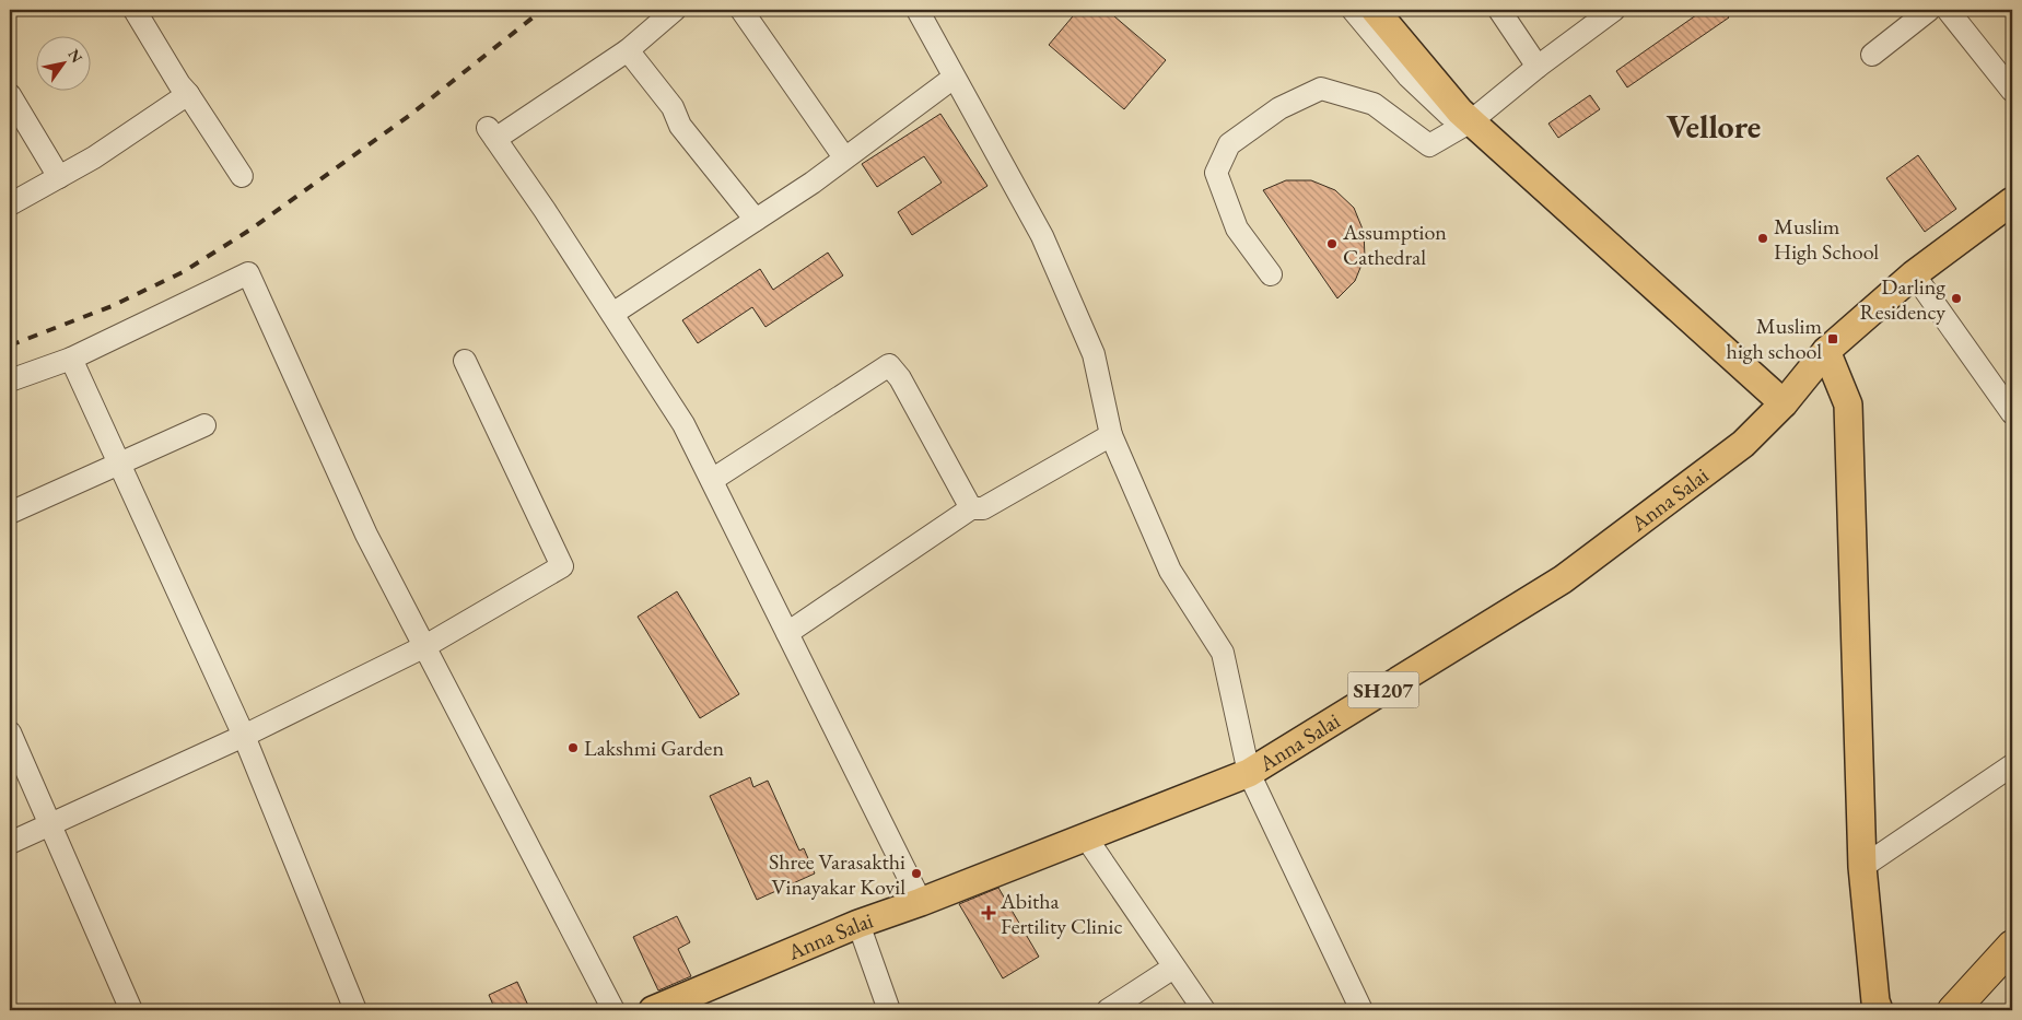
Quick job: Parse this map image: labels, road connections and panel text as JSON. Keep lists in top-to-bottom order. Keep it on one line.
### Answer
{"streets":{"main road":["Anna Salai","SH207"]},"districts":["Vellore"],"places":{"other":["Muslim High School","Assumption Cathedral","Darling Residency","Lakshmi Garden","Shree Varasakthi Vinayakar Kovil"],"transit":["Muslim high school"],"health":["Abitha Fertility Clinic"]},"north":"top right"}
